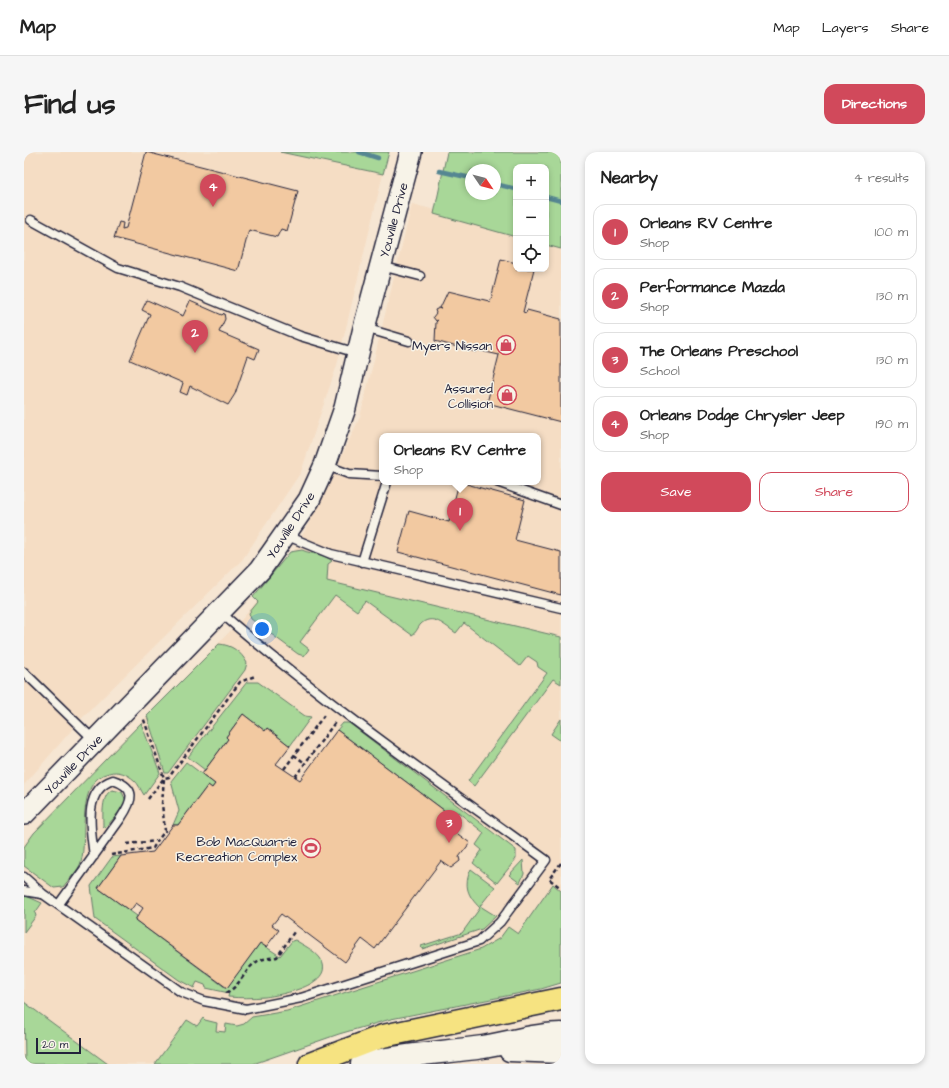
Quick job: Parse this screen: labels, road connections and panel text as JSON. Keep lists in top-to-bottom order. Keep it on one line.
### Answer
{"streets":{"street":["Youville Drive"]},"places":{"shop":["Myers Nissan","Assured Collision"],"sports":["Bob MacQuarrie Recreation Complex"]},"scale_bar":"20 m","north":"bottom right","page":{"header":"Map","nav":["Map","Layers","Share"],"buttons":["Directions",["Save","Share"]],"title":"Find us","heading":["Nearby","4 results"],"map_buttons":["+","−"],"pins":["4","2","1","3"],"list":[{"mark":"1","name":"Orleans RV Centre","note":"Shop","value":"100 m"},{"mark":"2","name":"Performance Mazda","note":"Shop","value":"130 m"},{"mark":"3","name":"The Orleans Preschool","note":"School","value":"130 m"},{"mark":"4","name":"Orleans Dodge Chrysler Jeep","note":"Shop","value":"190 m"}],"popup":["Orleans RV Centre","Shop"],"scale":"20 m"}}
